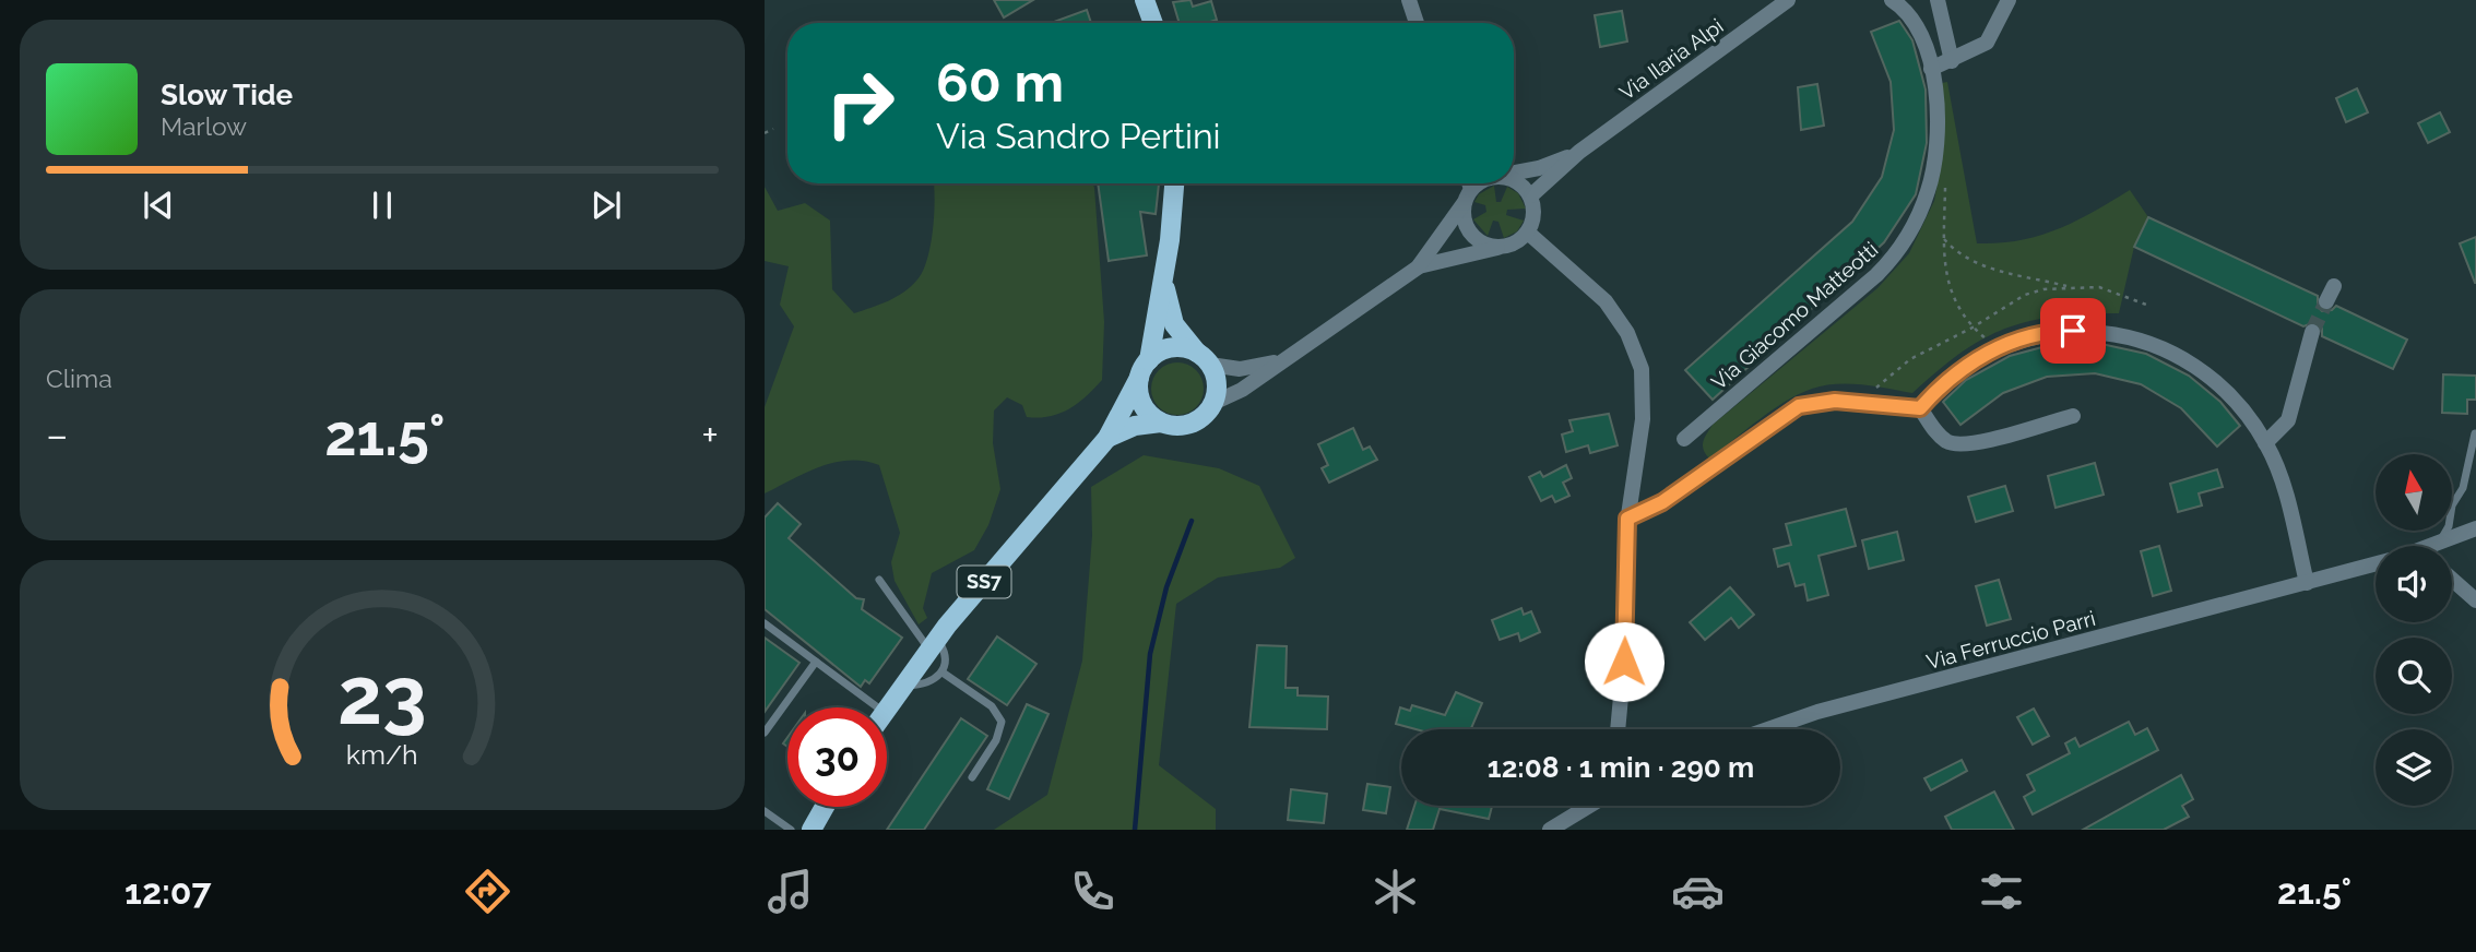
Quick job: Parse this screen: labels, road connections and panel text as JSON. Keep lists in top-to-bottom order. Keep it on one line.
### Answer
{"streets":{"main road":["SS7"],"street":["Via Ilaria Alpi","Via Giacomo Matteotti","Via Ferruccio Parri"]},"north":"top","page":{"turn":["60 m","Via Sandro Pertini"],"song":["Slow Tide","Marlow"],"tile":"Clima","heat":["−","21.5°","+"],"limit":"30","trip":"12:08 · 1 min · 290 m","tabs":["12:07","21.5°"],"gauge":["23","km/h"]}}
